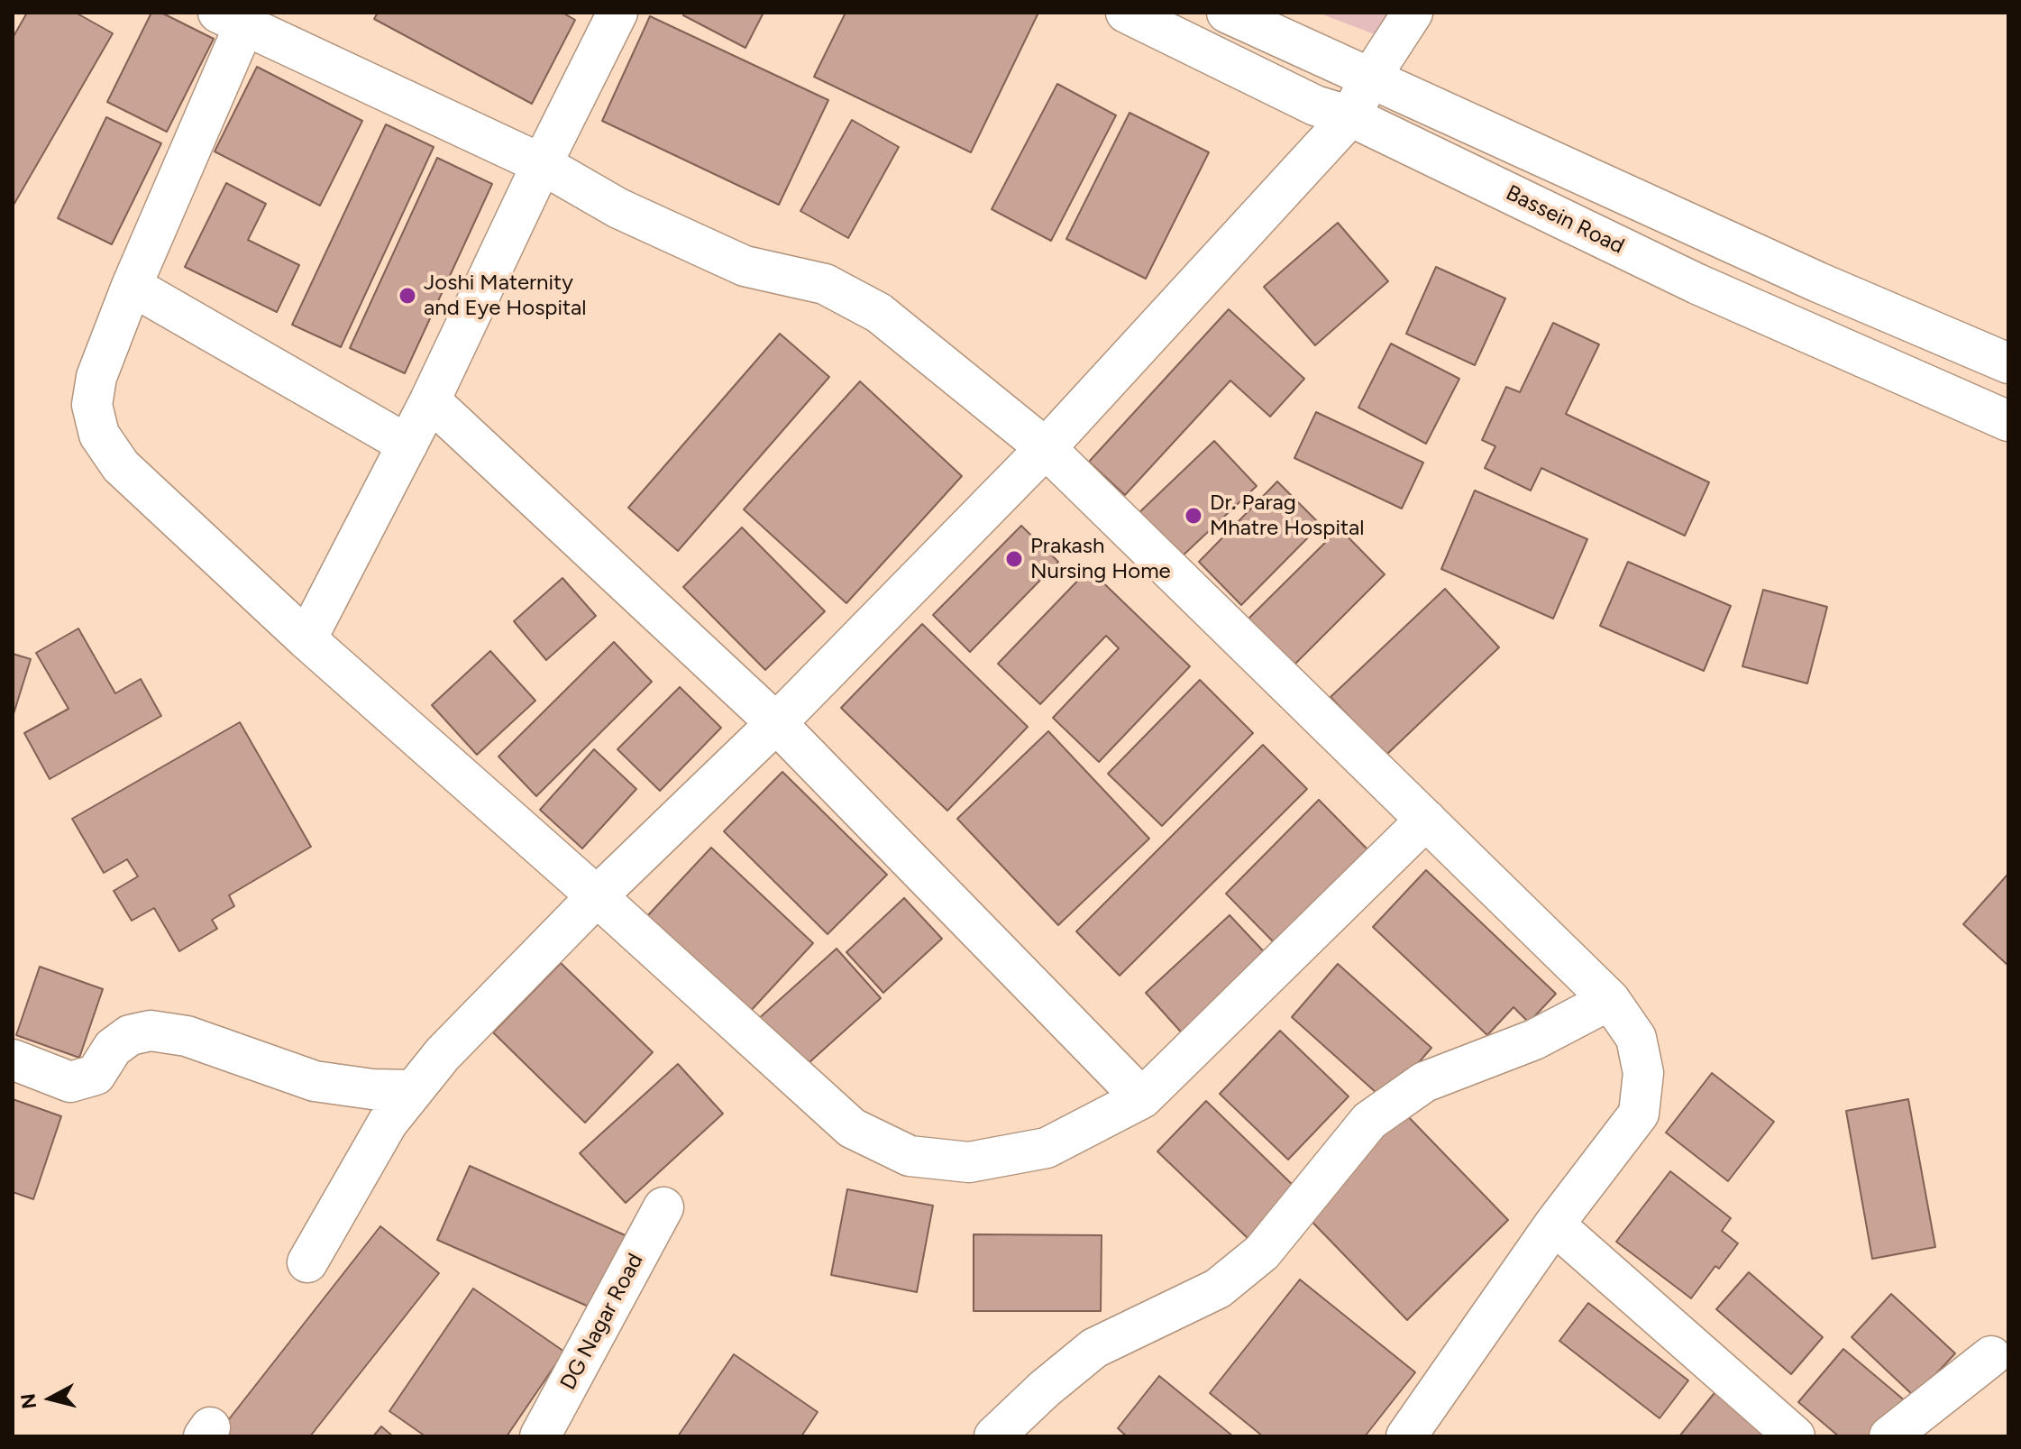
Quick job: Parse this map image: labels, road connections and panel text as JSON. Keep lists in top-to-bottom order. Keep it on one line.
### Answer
{"streets":{"street":["Bassein Road","DG Nagar Road"]},"places":["Joshi Maternity and Eye Hospital","Dr. Parag Mhatre Hospital","Prakash Nursing Home"],"north":"left"}
